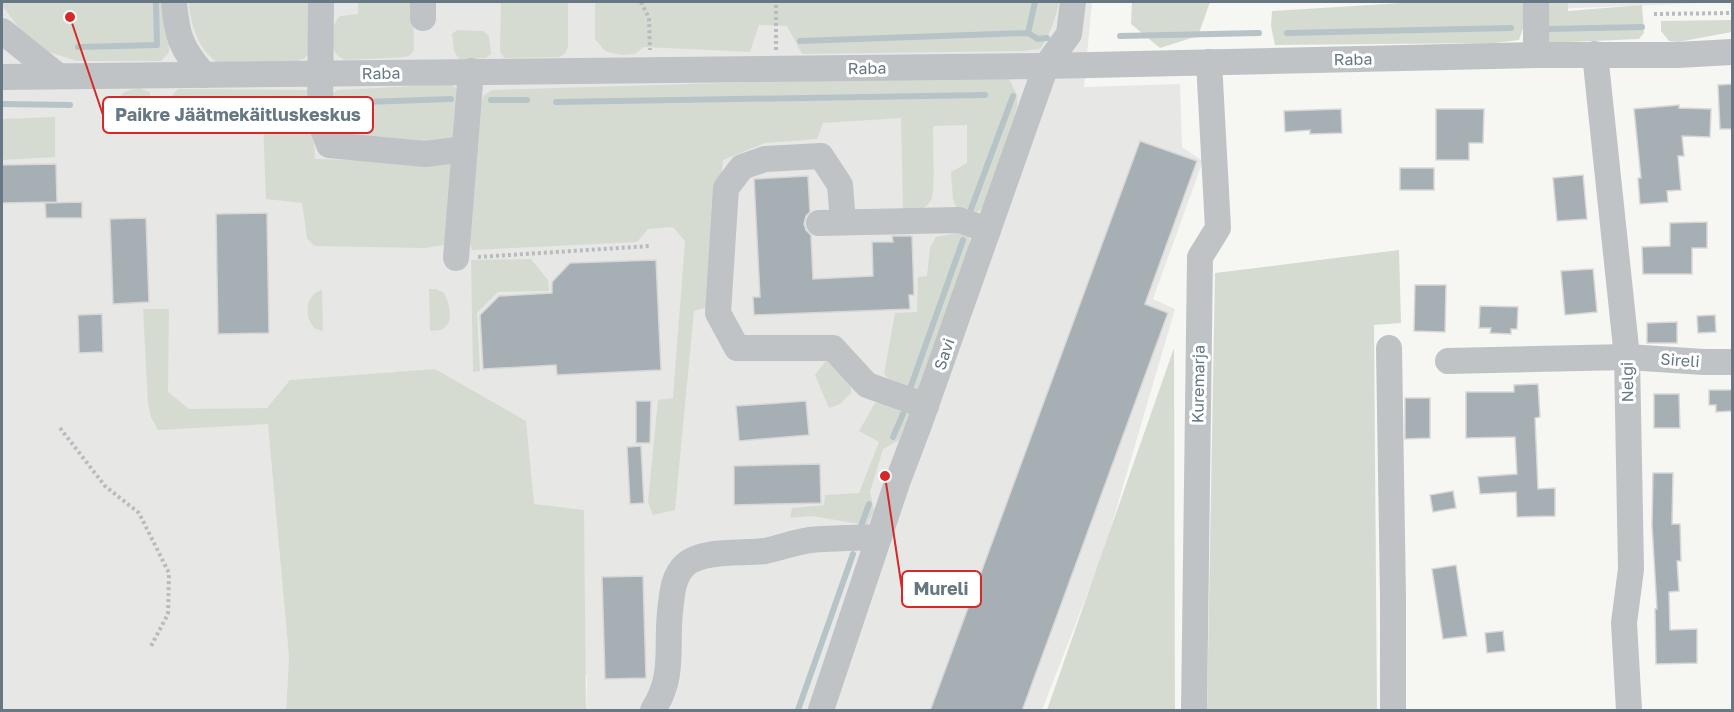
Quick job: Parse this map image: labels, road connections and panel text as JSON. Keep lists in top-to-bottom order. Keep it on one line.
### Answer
{"streets":{"street":["Raba","Savi","Sireli","Nelgi","Kuremarja"]},"crossings":[["Raba","Savi"],["Raba","Nelgi"],["Raba","Kuremarja"],["Sireli","Nelgi"]],"places":["Paikre Jäätmekäitluskeskus","Mureli"]}
